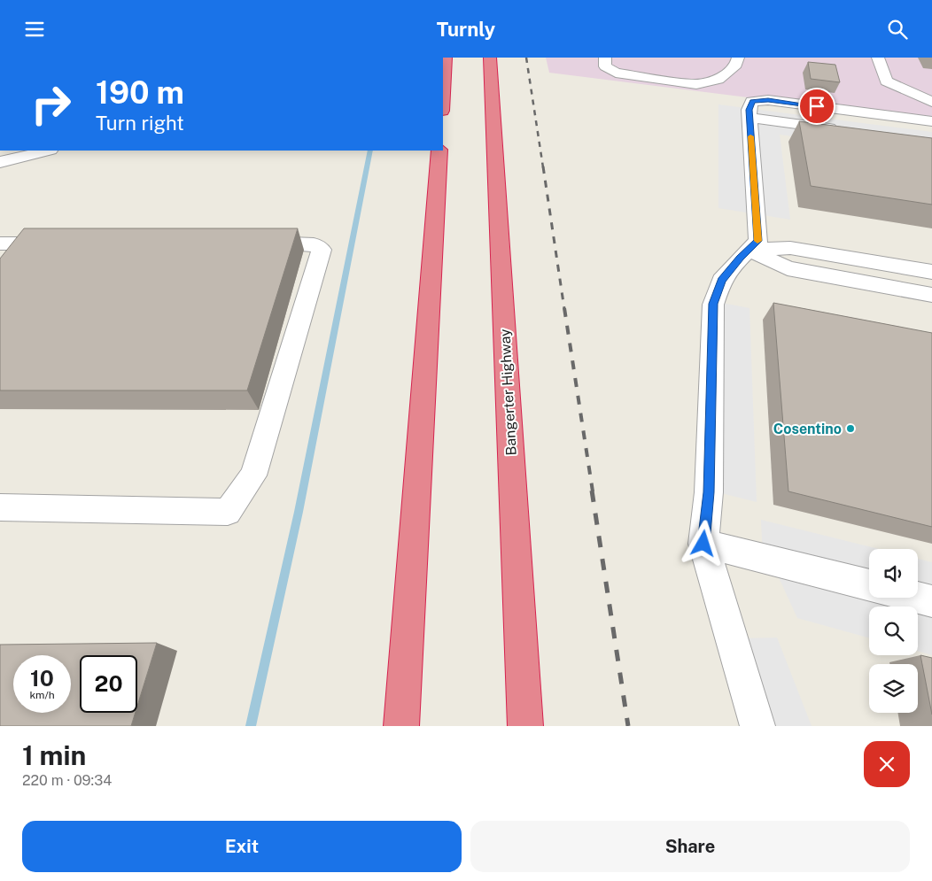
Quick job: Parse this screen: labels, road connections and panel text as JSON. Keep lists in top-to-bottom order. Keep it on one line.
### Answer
{"streets":{"highway":["Bangerter Highway"]},"places":["Cosentino"],"page":{"header":"Turnly","turn":["190 m","Turn right"],"speed":"10 km/h","limit":"20","heading":["1 min","220 m · 09:34"],"buttons":["Exit","Share"]}}
